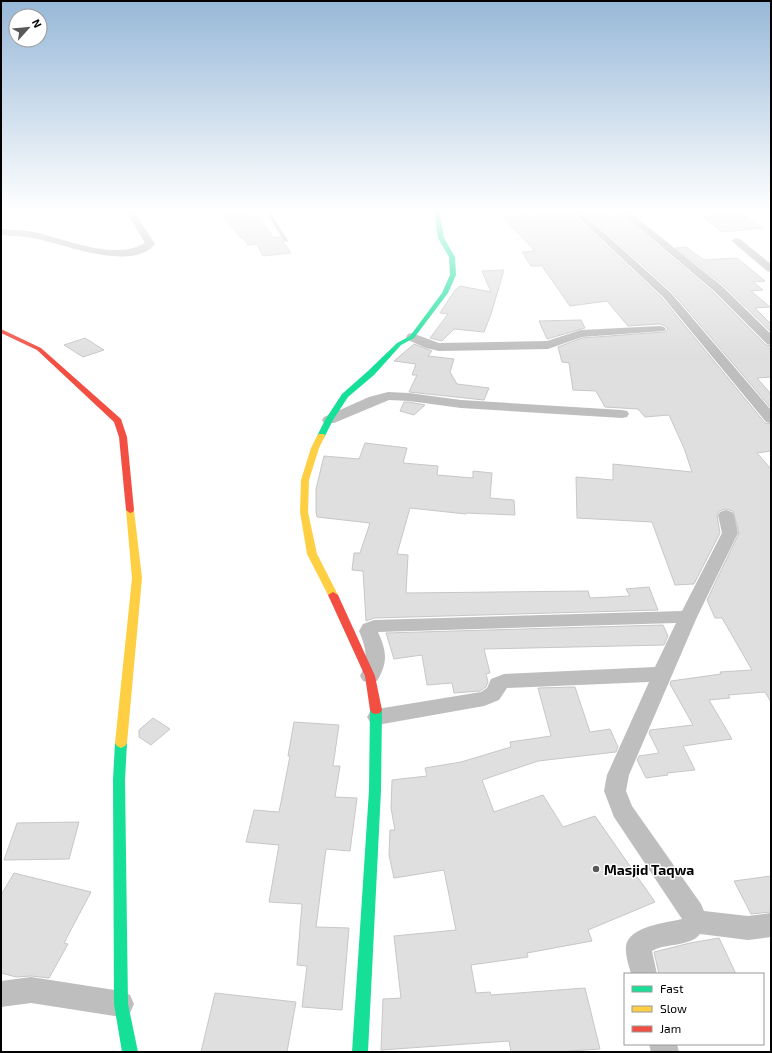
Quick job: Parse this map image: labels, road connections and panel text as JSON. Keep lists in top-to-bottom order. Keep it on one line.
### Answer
{"places":["Masjid Taqwa"],"legend":["Fast","Slow","Jam"],"north":"top right"}
